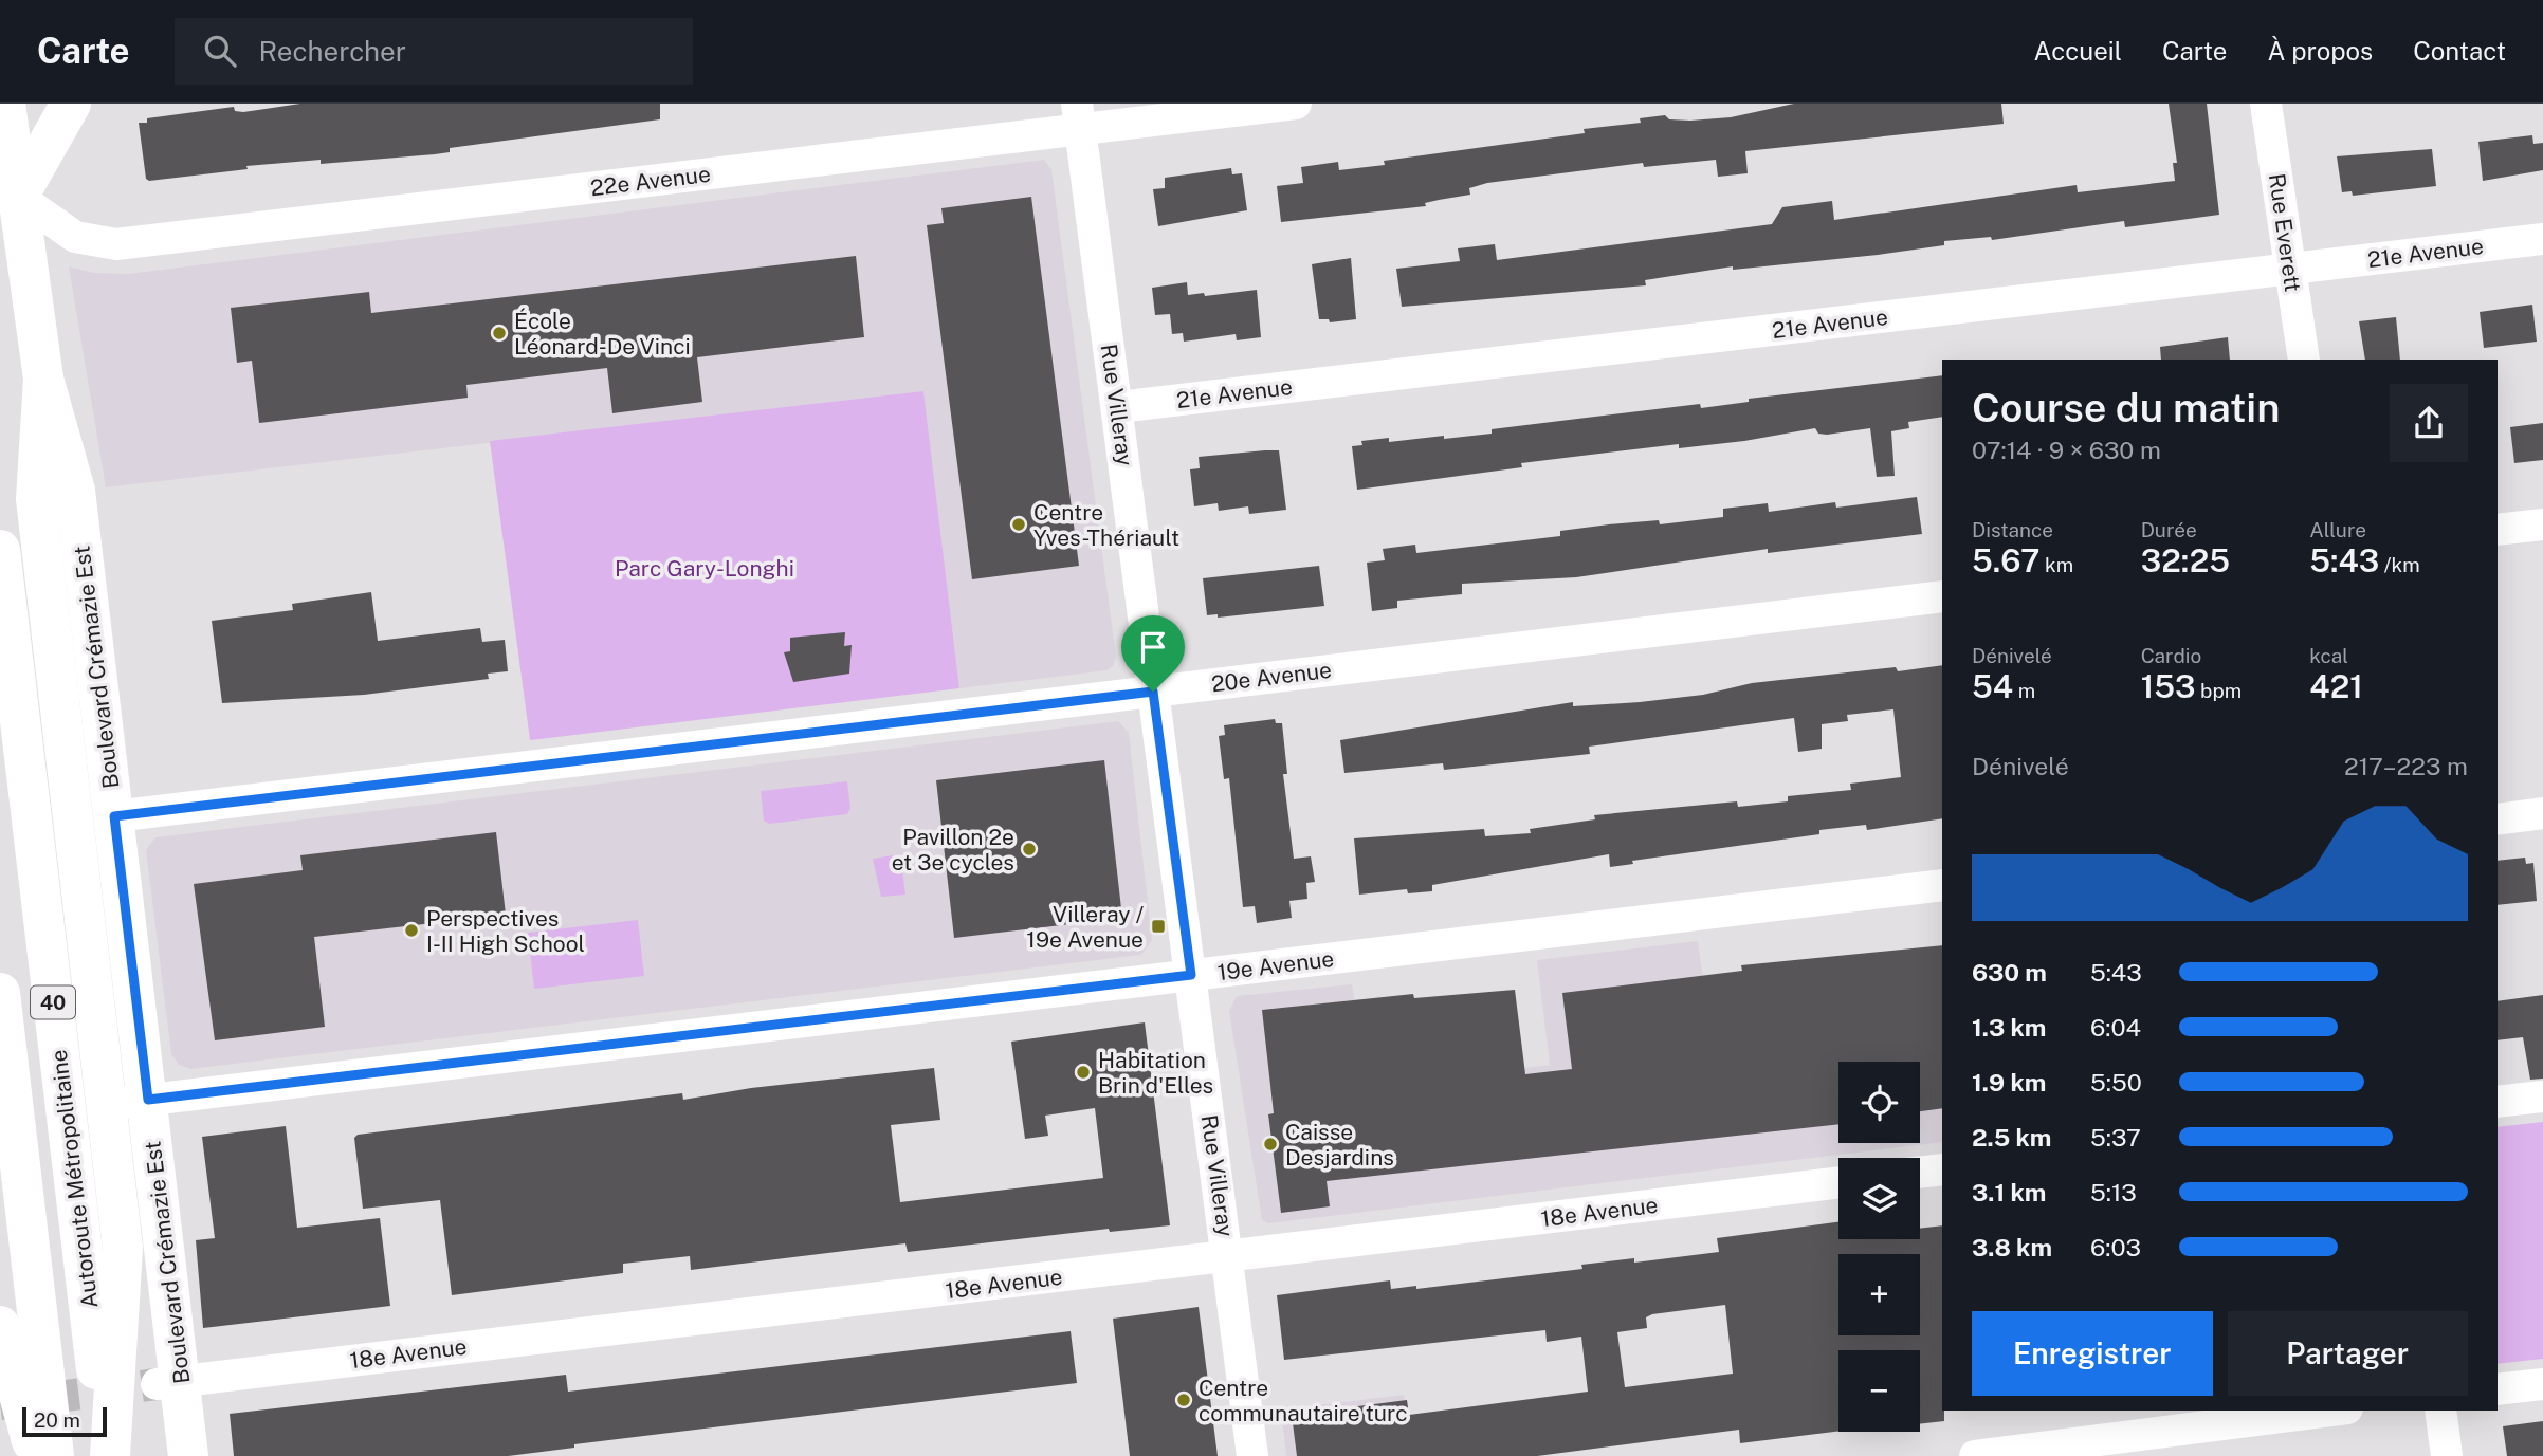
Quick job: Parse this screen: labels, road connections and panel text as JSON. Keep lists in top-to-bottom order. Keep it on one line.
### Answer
{"streets":{"main road":["Boulevard Crémazie Est","40","Autoroute Métropolitaine"],"street":["22e Avenue","Rue Everett","21e Avenue","Rue Villeray","20e Avenue","19e Avenue","18e Avenue"]},"crossings":[["22e Avenue","Rue Villeray"],["22e Avenue","Boulevard Crémazie Est"],["Rue Everett","21e Avenue"],["21e Avenue","Rue Villeray"],["Rue Villeray","20e Avenue"],["Rue Villeray","19e Avenue"],["Rue Villeray","18e Avenue"],["Boulevard Crémazie Est","20e Avenue"],["Boulevard Crémazie Est","19e Avenue"],["Boulevard Crémazie Est","18e Avenue"]],"parks":["Parc Gary-Longhi"],"places":{"other":["École Léonard-De Vinci","Centre Yves-Thériault","Pavillon 2e et 3e cycles","Perspectives I-II High School","Habitation Brin d'Elles","Caisse Desjardins","Centre communautaire turc"],"transit":["Villeray / 19e Avenue"]},"scale_bar":"20 m","page":{"header":"Carte","search":"Rechercher","nav":["Accueil","Carte","À propos","Contact"],"heading":["Course du matin","07:14 · 9 × 630 m"],"stats":[["Distance","5.67 km"],["Durée","32:25"],["Allure","5:43 /km"],["Dénivelé","54 m"],["Cardio","153 bpm"],["kcal","421"]],"chart":["Dénivelé","217–223 m"],"list":[{"name":"630 m","note":"5:43"},{"name":"1.3 km","note":"6:04"},{"name":"1.9 km","note":"5:50"},{"name":"2.5 km","note":"5:37"},{"name":"3.1 km","note":"5:13"},{"name":"3.8 km","note":"6:03"}],"map_buttons":["+","−"],"buttons":["Enregistrer","Partager"],"scale":"20 m"}}
